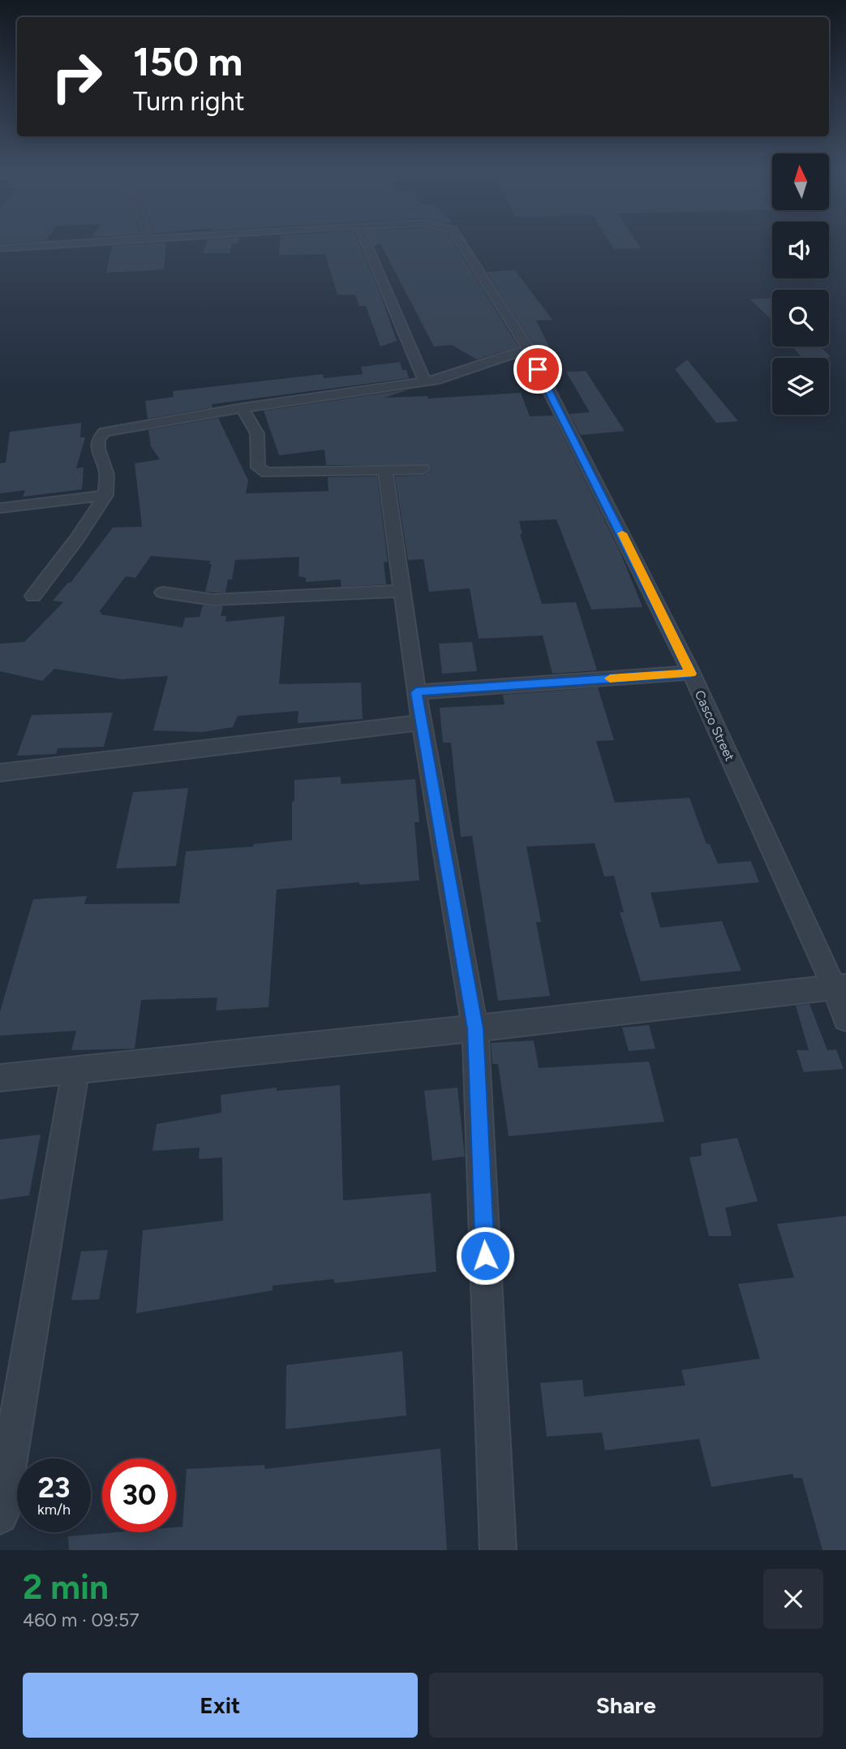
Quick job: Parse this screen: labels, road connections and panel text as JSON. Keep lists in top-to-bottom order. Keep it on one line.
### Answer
{"streets":{"street":["Casco Street"]},"north":"top","page":{"turn":["150 m","Turn right"],"speed":"23 km/h","limit":"30","heading":["2 min","460 m · 09:57"],"buttons":["Exit","Share"]}}
